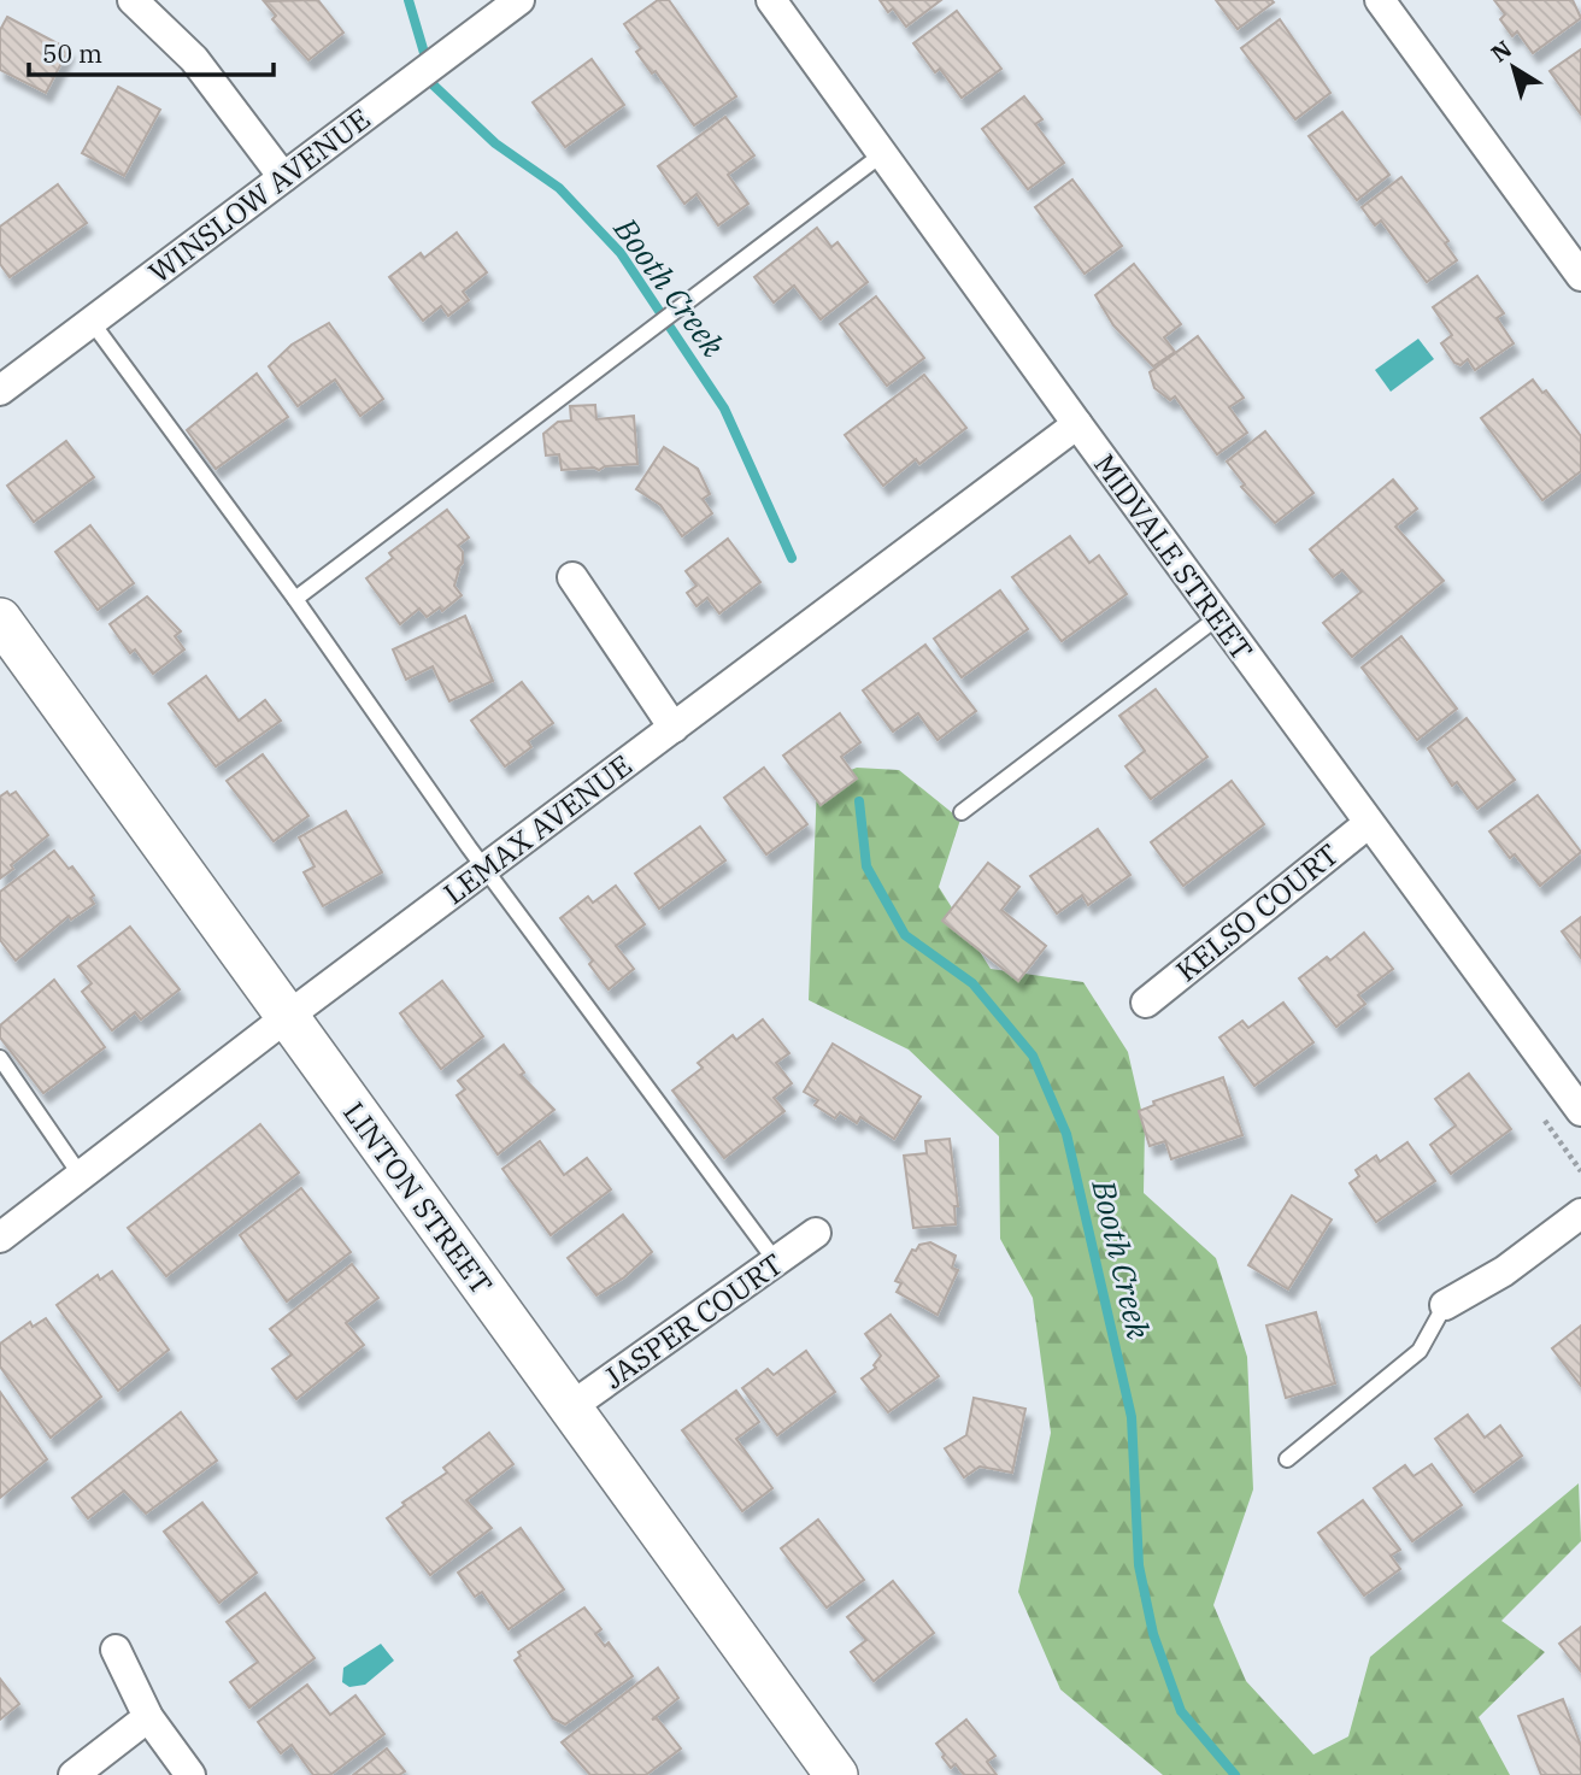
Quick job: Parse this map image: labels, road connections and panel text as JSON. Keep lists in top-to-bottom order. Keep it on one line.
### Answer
{"streets":{"street":["WINSLOW AVENUE","MIDVALE STREET","LEMAX AVENUE","KELSO COURT","LINTON STREET","JASPER COURT"]},"crossings":[["MIDVALE STREET","LEMAX AVENUE"],["MIDVALE STREET","KELSO COURT"],["LEMAX AVENUE","LINTON STREET"],["LINTON STREET","JASPER COURT"]],"water":["Booth Creek"],"scale_bar":"50 m","north":"top left"}
